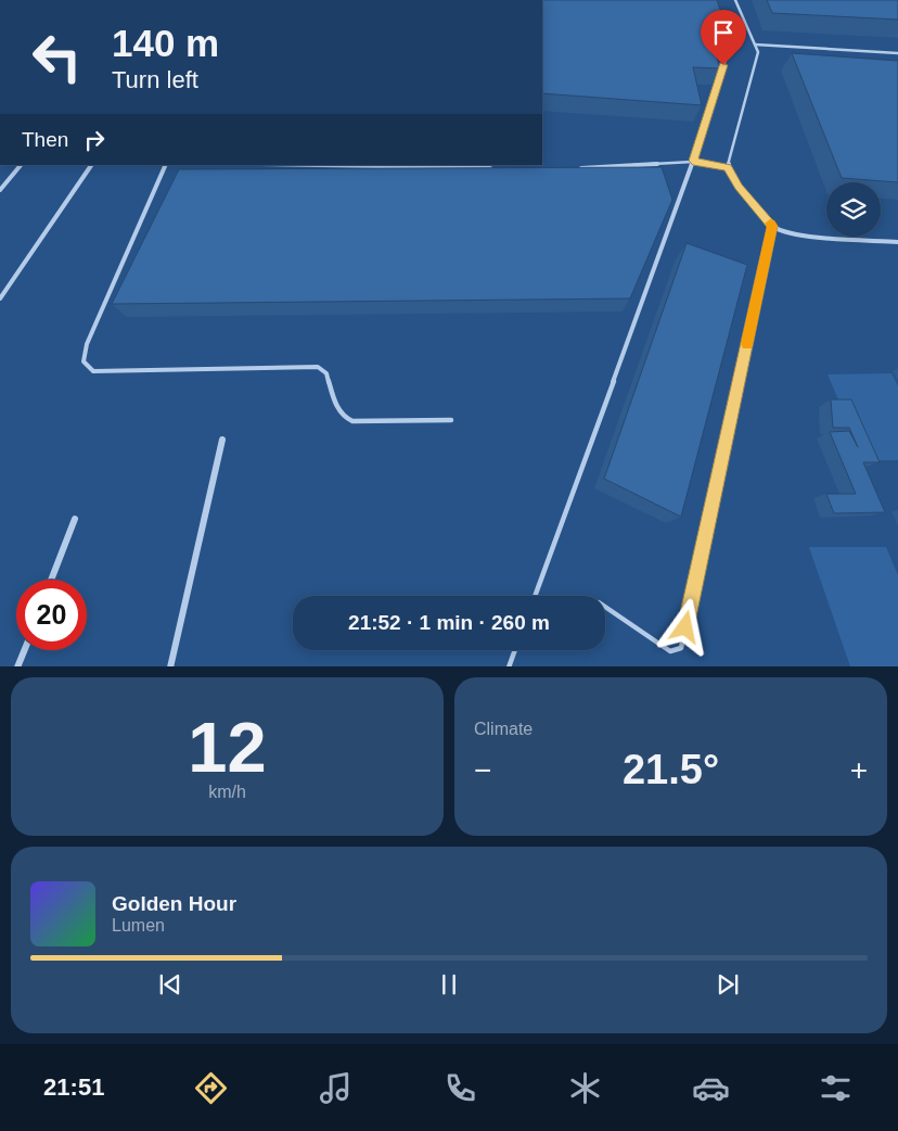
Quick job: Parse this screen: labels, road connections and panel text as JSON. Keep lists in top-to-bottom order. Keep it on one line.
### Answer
{"page":{"turn":["140 m","Turn left"],"then":"Then","limit":"20","trip":"21:52 · 1 min · 260 m","tile":[["12","km/h"],"Climate"],"heat":["−","21.5°","+"],"song":["Golden Hour","Lumen"],"tabs":"21:51"}}
